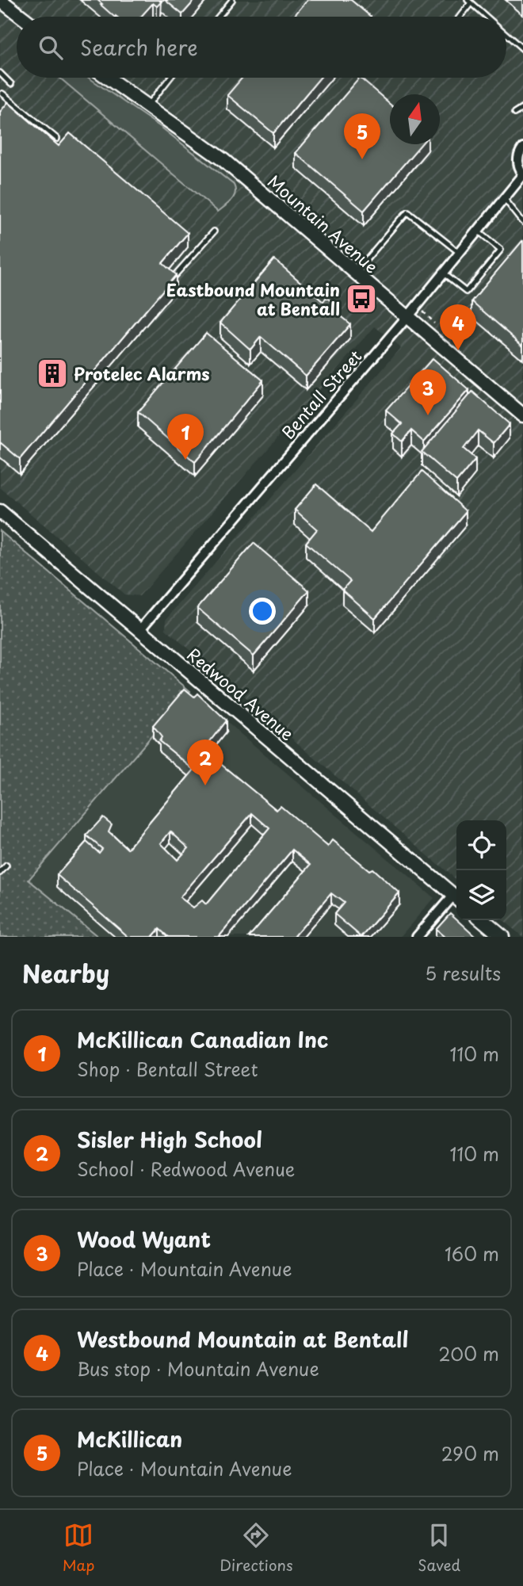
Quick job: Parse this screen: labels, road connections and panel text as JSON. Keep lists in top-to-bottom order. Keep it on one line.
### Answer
{"streets":{"street":["Mountain Avenue","Bentall Street","Redwood Avenue"]},"crossings":[["Mountain Avenue","Bentall Street"],["Bentall Street","Redwood Avenue"]],"places":{"bus stop":["Eastbound Mountain at Bentall"],"building":["Protelec Alarms"]},"north":"top","page":{"search":"Search here","pins":["5","4","3","1","2"],"heading":["Nearby","5 results"],"list":[{"mark":"1","name":"McKillican Canadian Inc","note":"Shop · Bentall Street","value":"110 m"},{"mark":"2","name":"Sisler High School","note":"School · Redwood Avenue","value":"110 m"},{"mark":"3","name":"Wood Wyant","note":"Place · Mountain Avenue","value":"160 m"},{"mark":"4","name":"Westbound Mountain at Bentall","note":"Bus stop · Mountain Avenue","value":"200 m"},{"mark":"5","name":"McKillican","note":"Place · Mountain Avenue","value":"290 m"}],"nav":["Map","Directions","Saved"]}}
